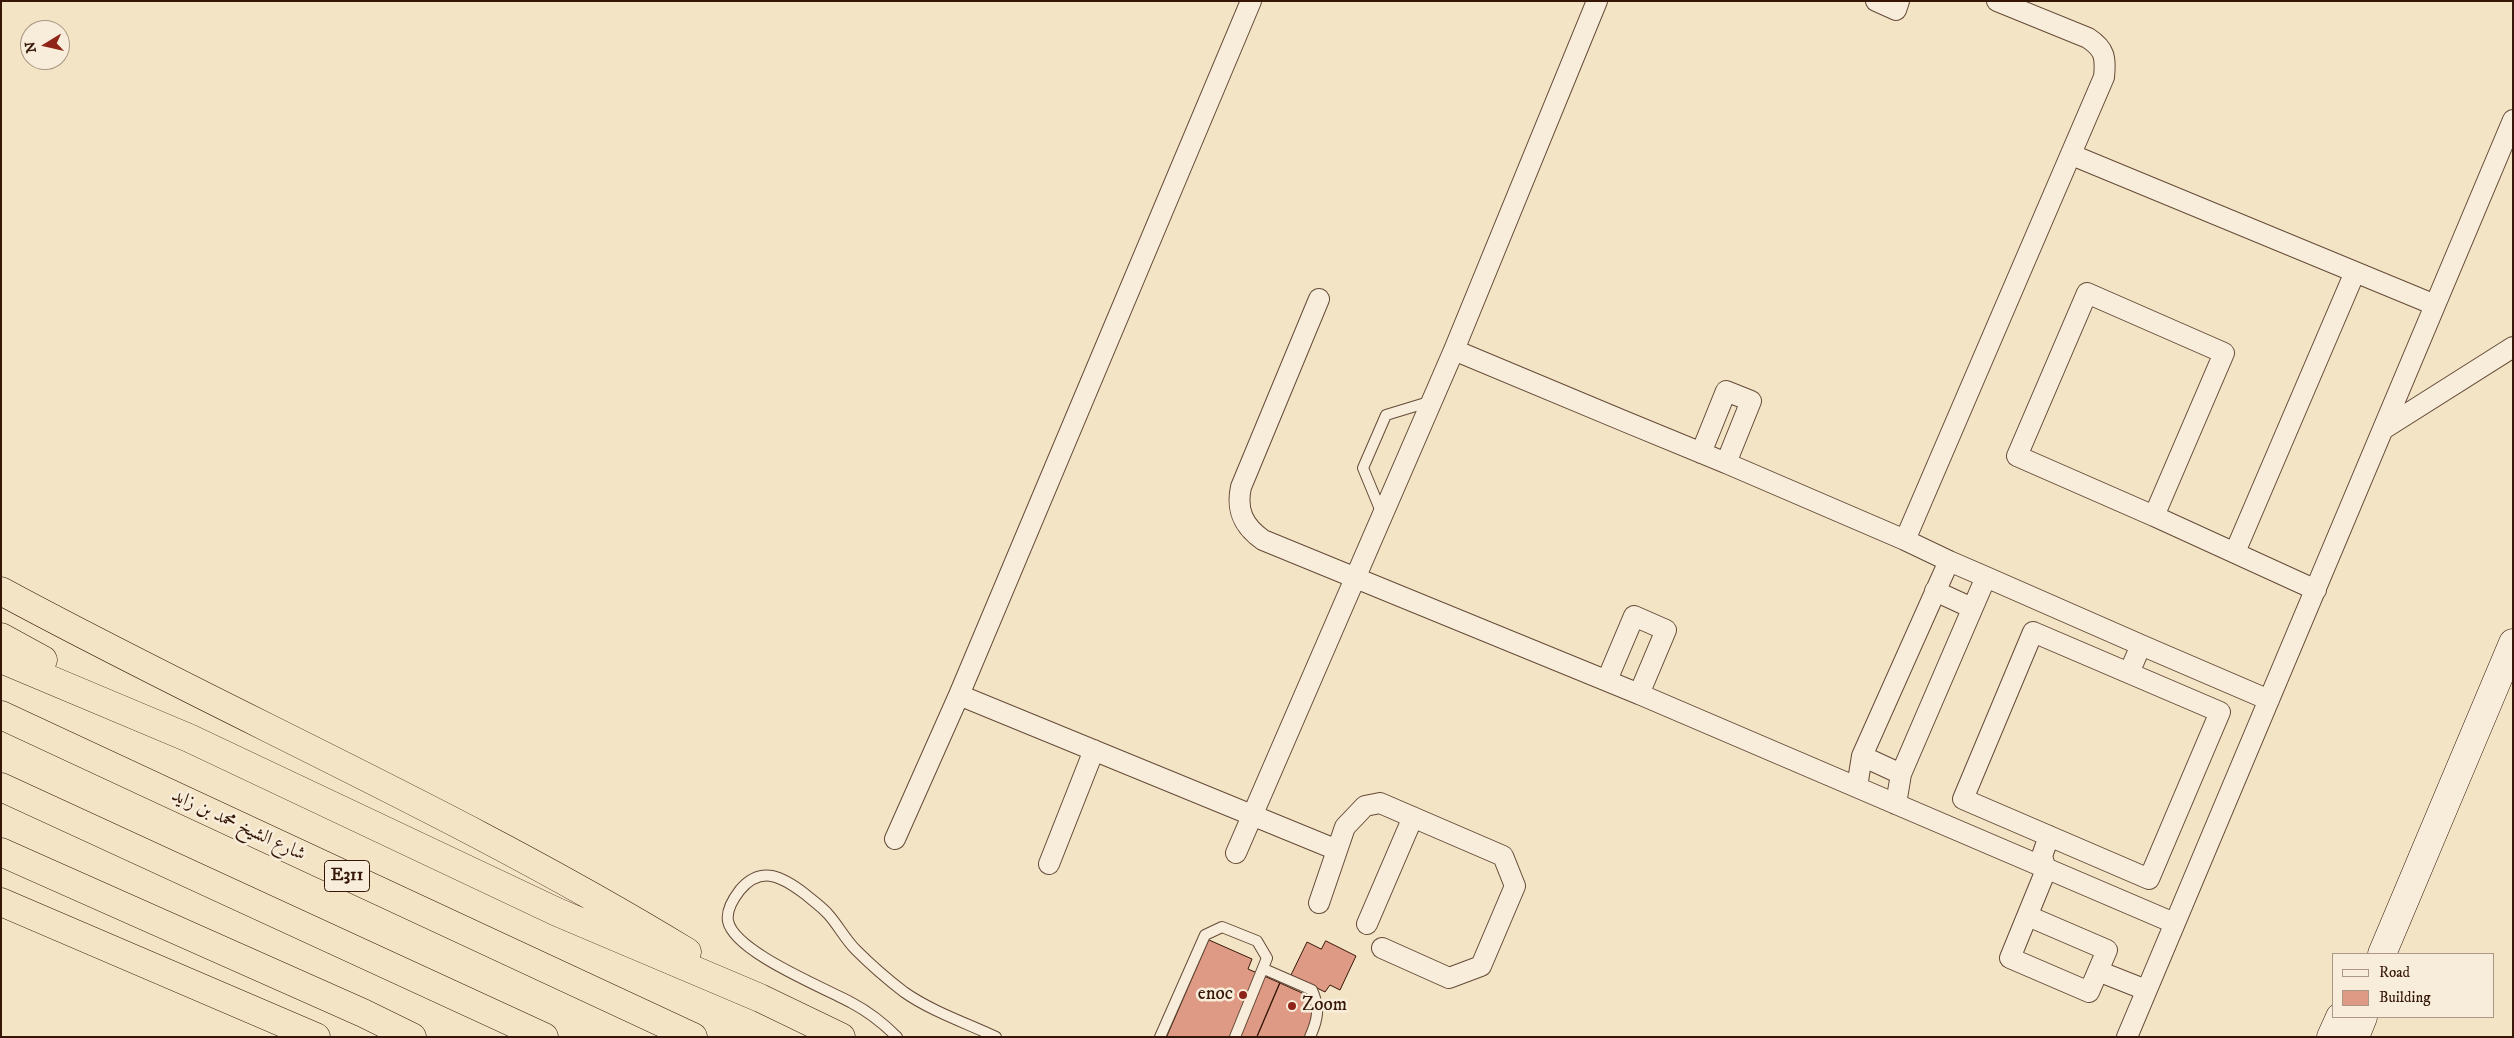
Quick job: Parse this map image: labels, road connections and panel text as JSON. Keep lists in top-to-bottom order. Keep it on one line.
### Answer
{"streets":{"highway":["شارع الشيخ محمد بن زايد","E311"]},"places":["enoc","Zoom"],"legend":["Road","Building"],"north":"left"}
